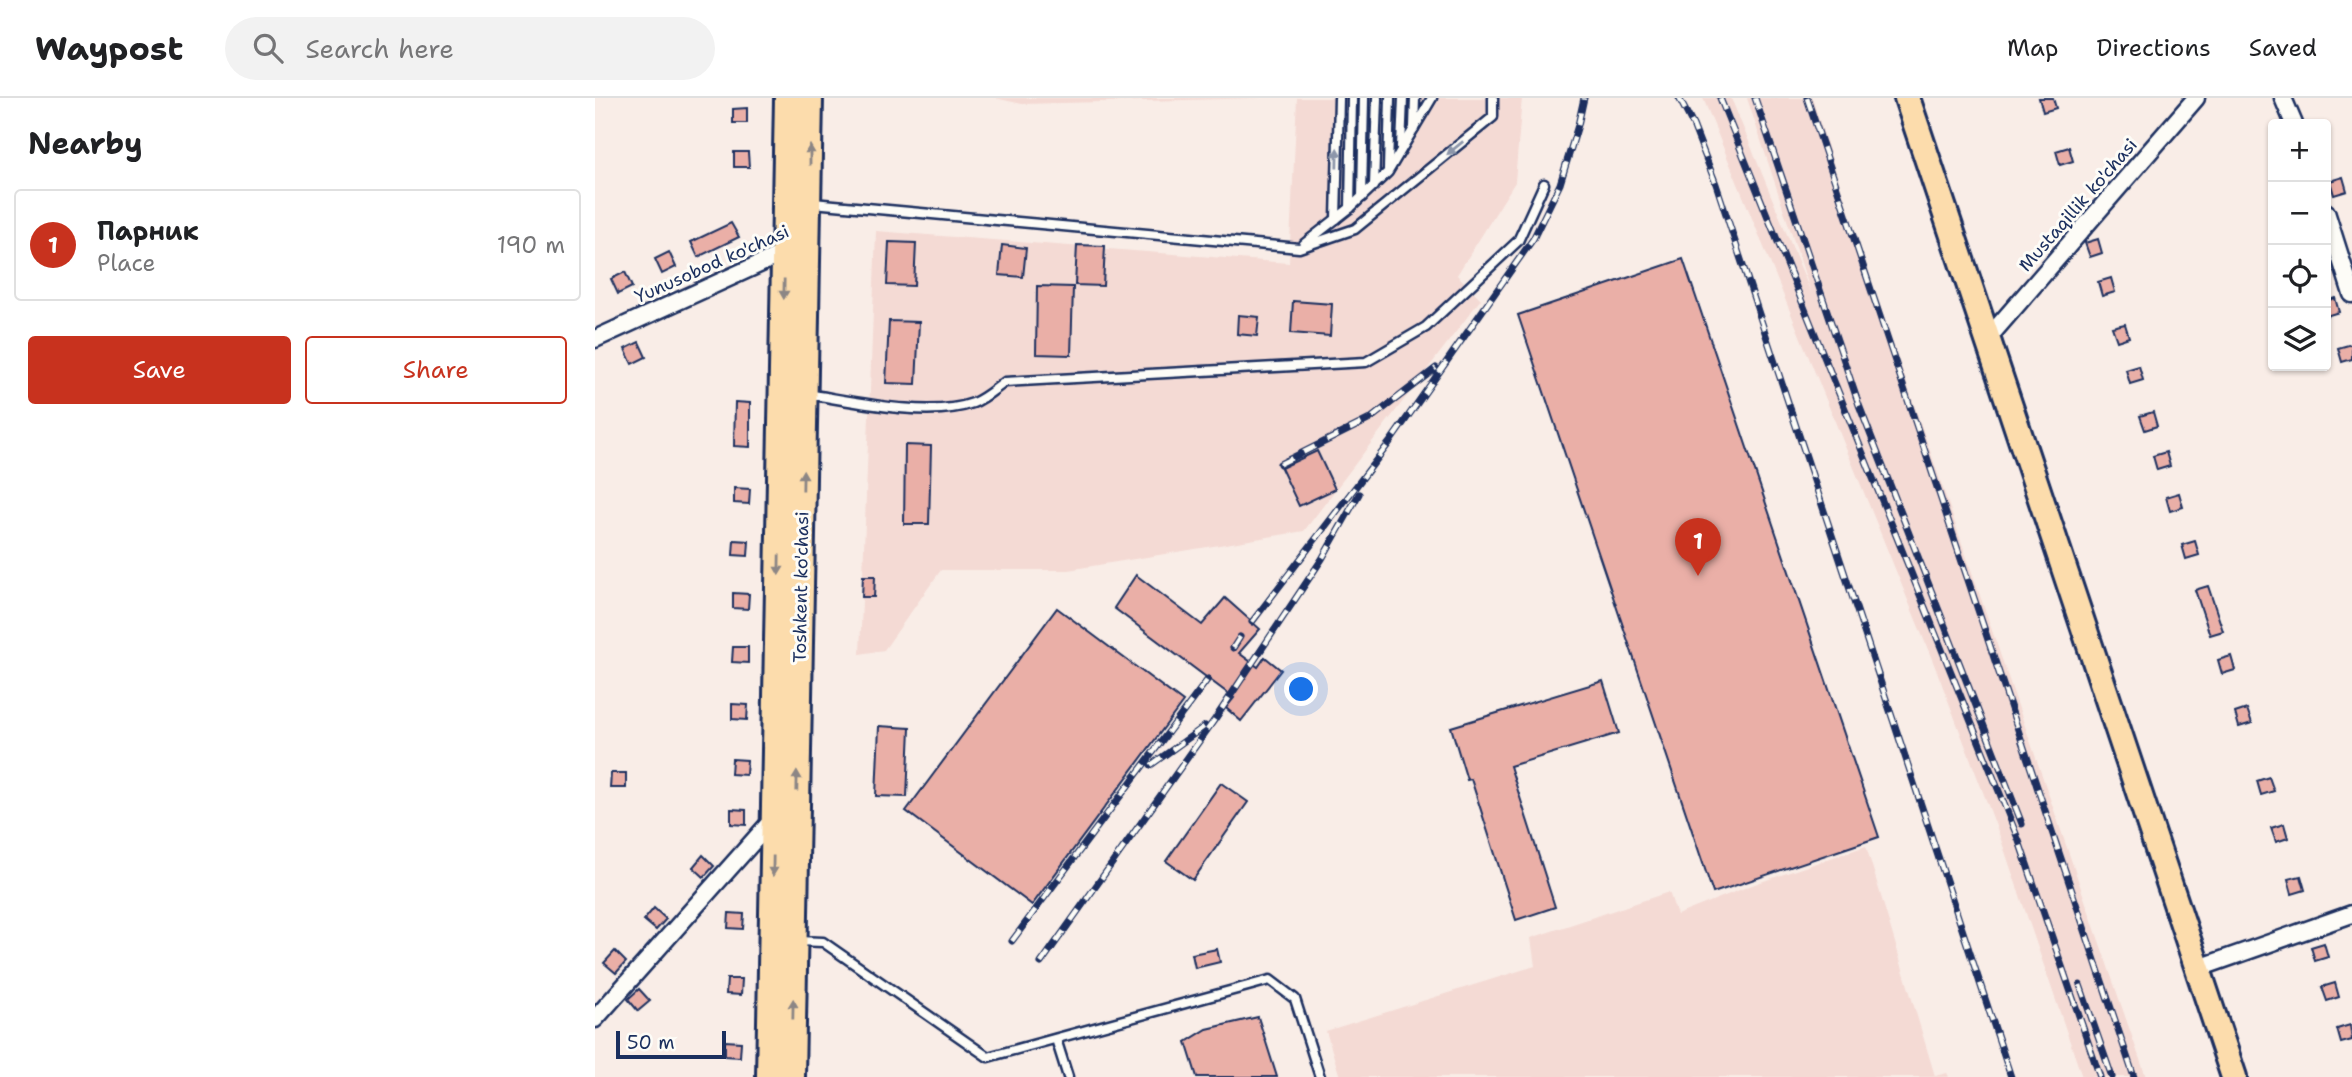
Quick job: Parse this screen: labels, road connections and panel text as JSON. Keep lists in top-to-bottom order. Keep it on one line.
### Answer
{"streets":{"main road":["Toshkent ko'chasi"],"street":["Mustaqillik ko'chasi","Yunusobod ko'chasi"]},"crossings":[["Yunusobod ko'chasi","Toshkent ko'chasi"]],"scale_bar":"50 m","page":{"header":"Waypost","search":"Search here","nav":["Map","Directions","Saved"],"heading":"Nearby","map_buttons":["+","−"],"list":[{"mark":"1","name":"Парник","note":"Place","value":"190 m"}],"buttons":["Save","Share"],"pins":"1","scale":"50 m"}}
